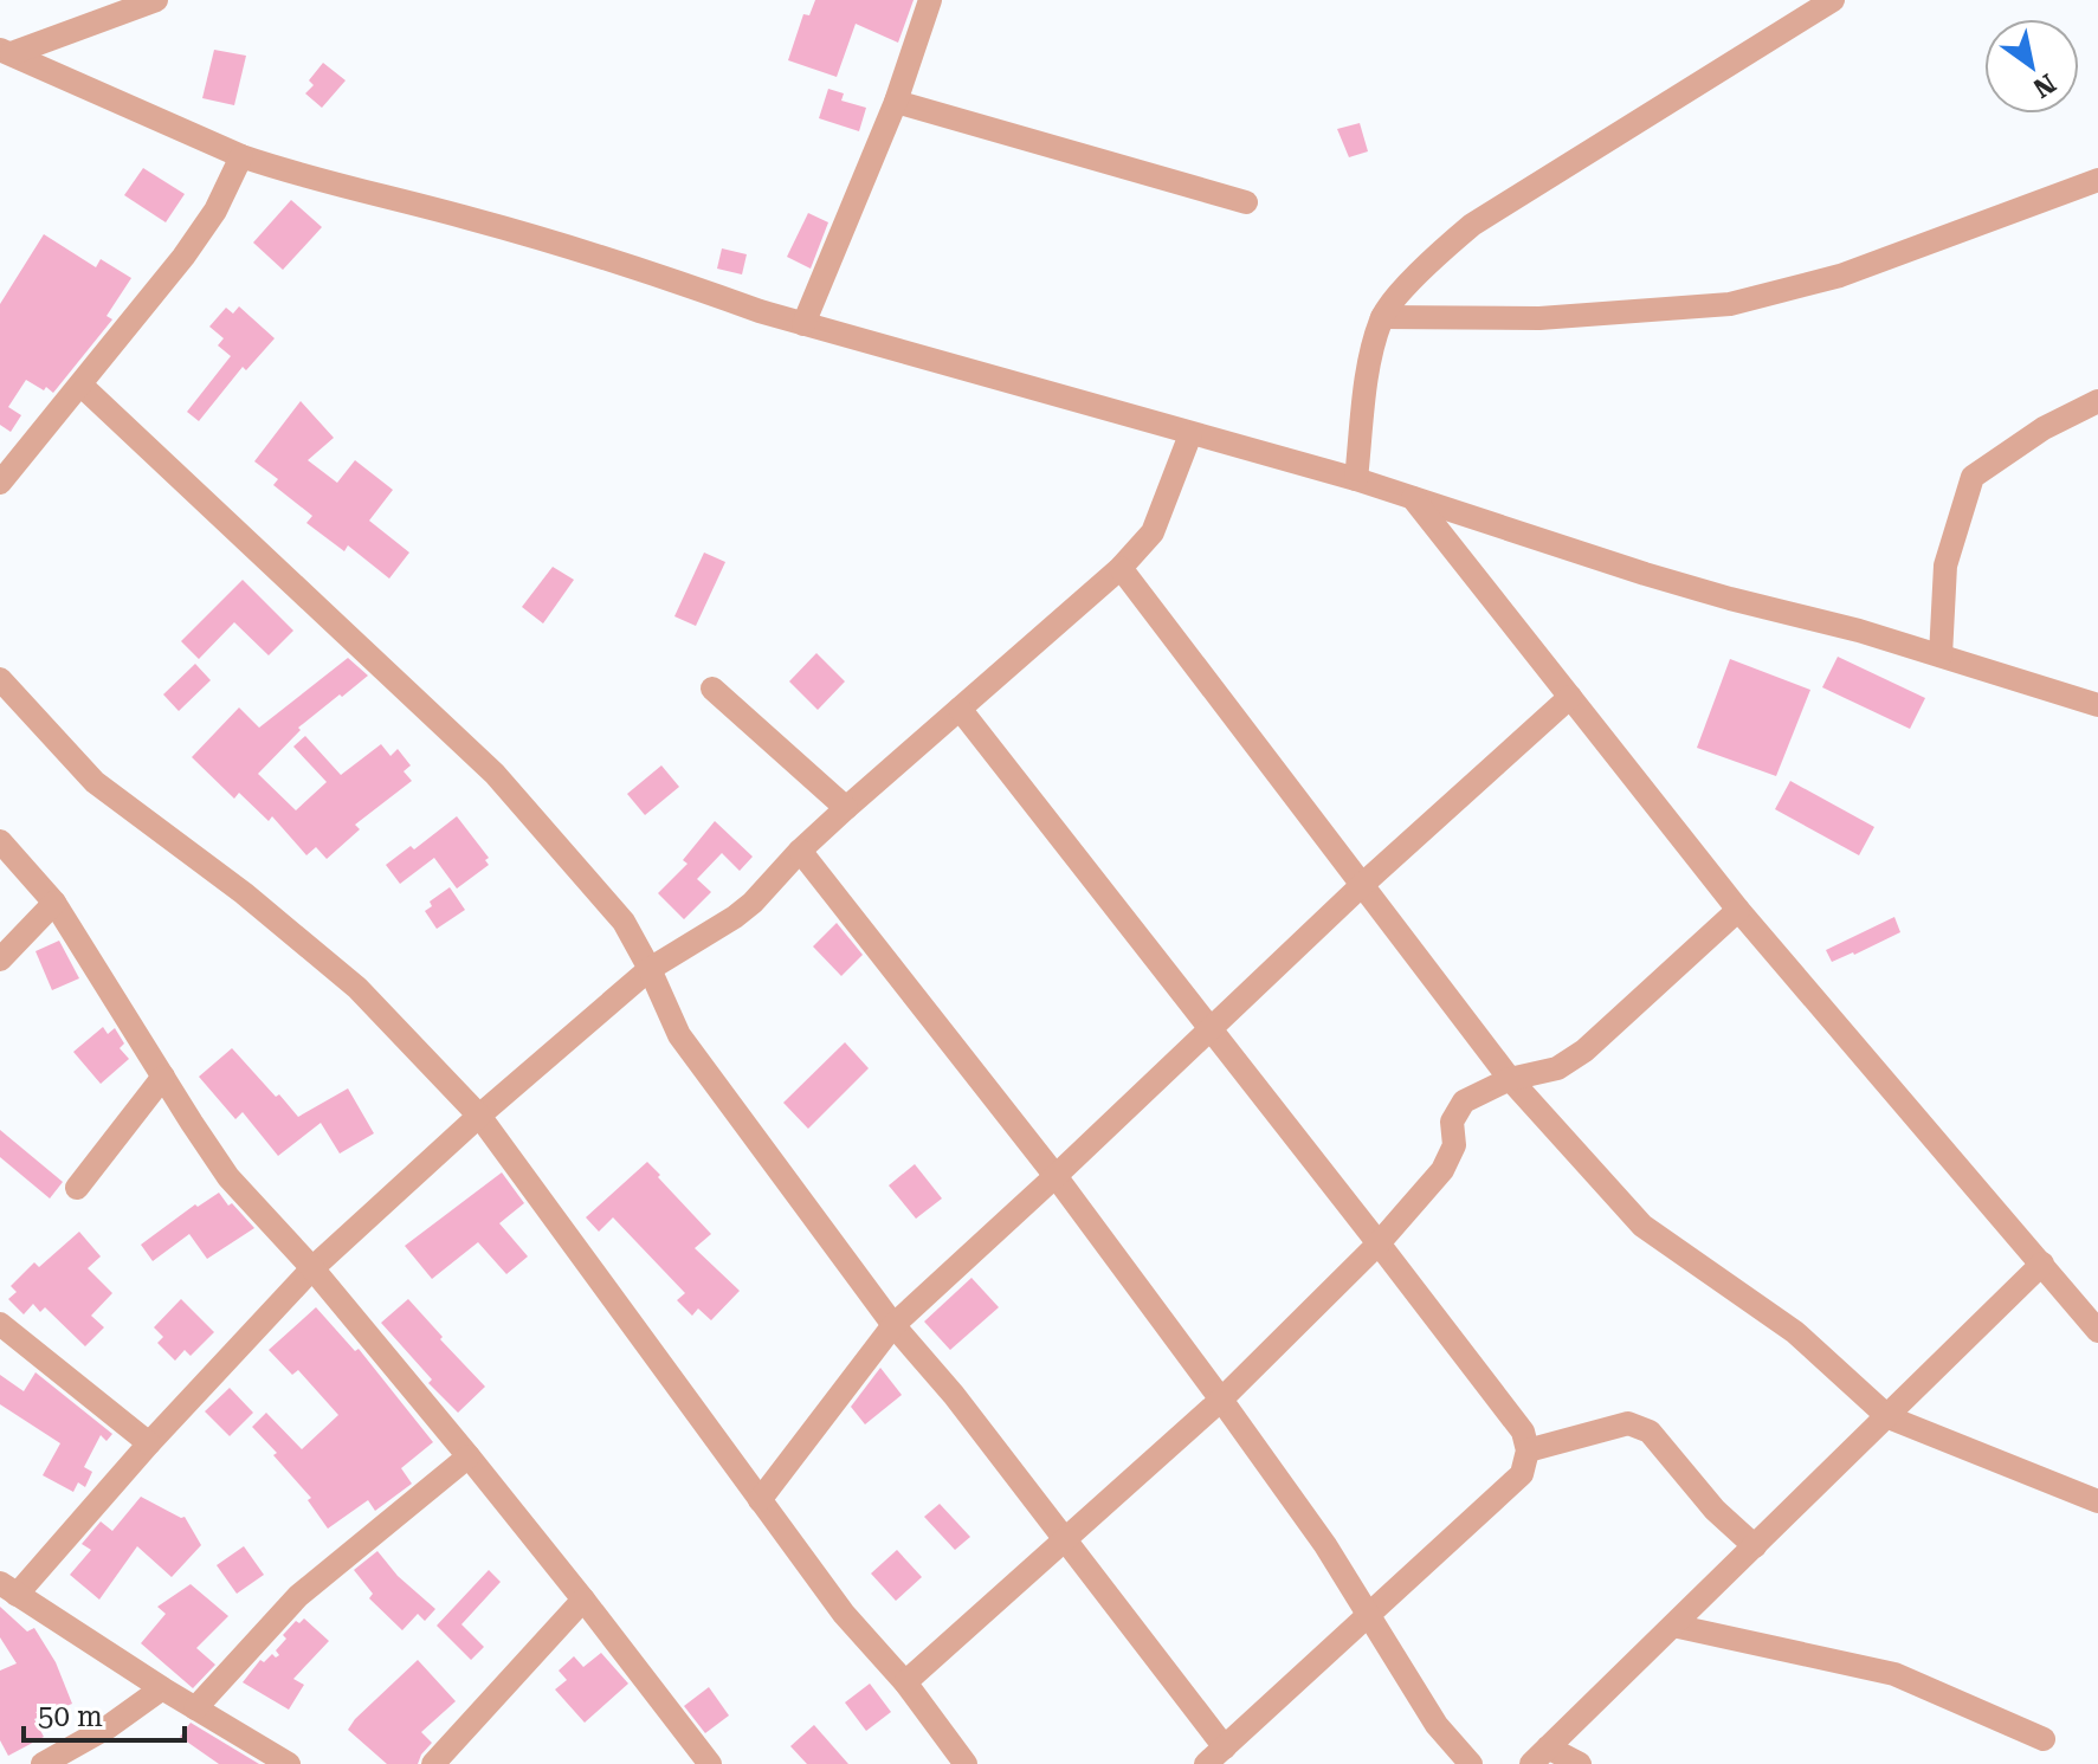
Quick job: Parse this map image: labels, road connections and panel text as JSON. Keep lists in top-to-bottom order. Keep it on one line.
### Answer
{"scale_bar":"50 m","north":"bottom right"}
